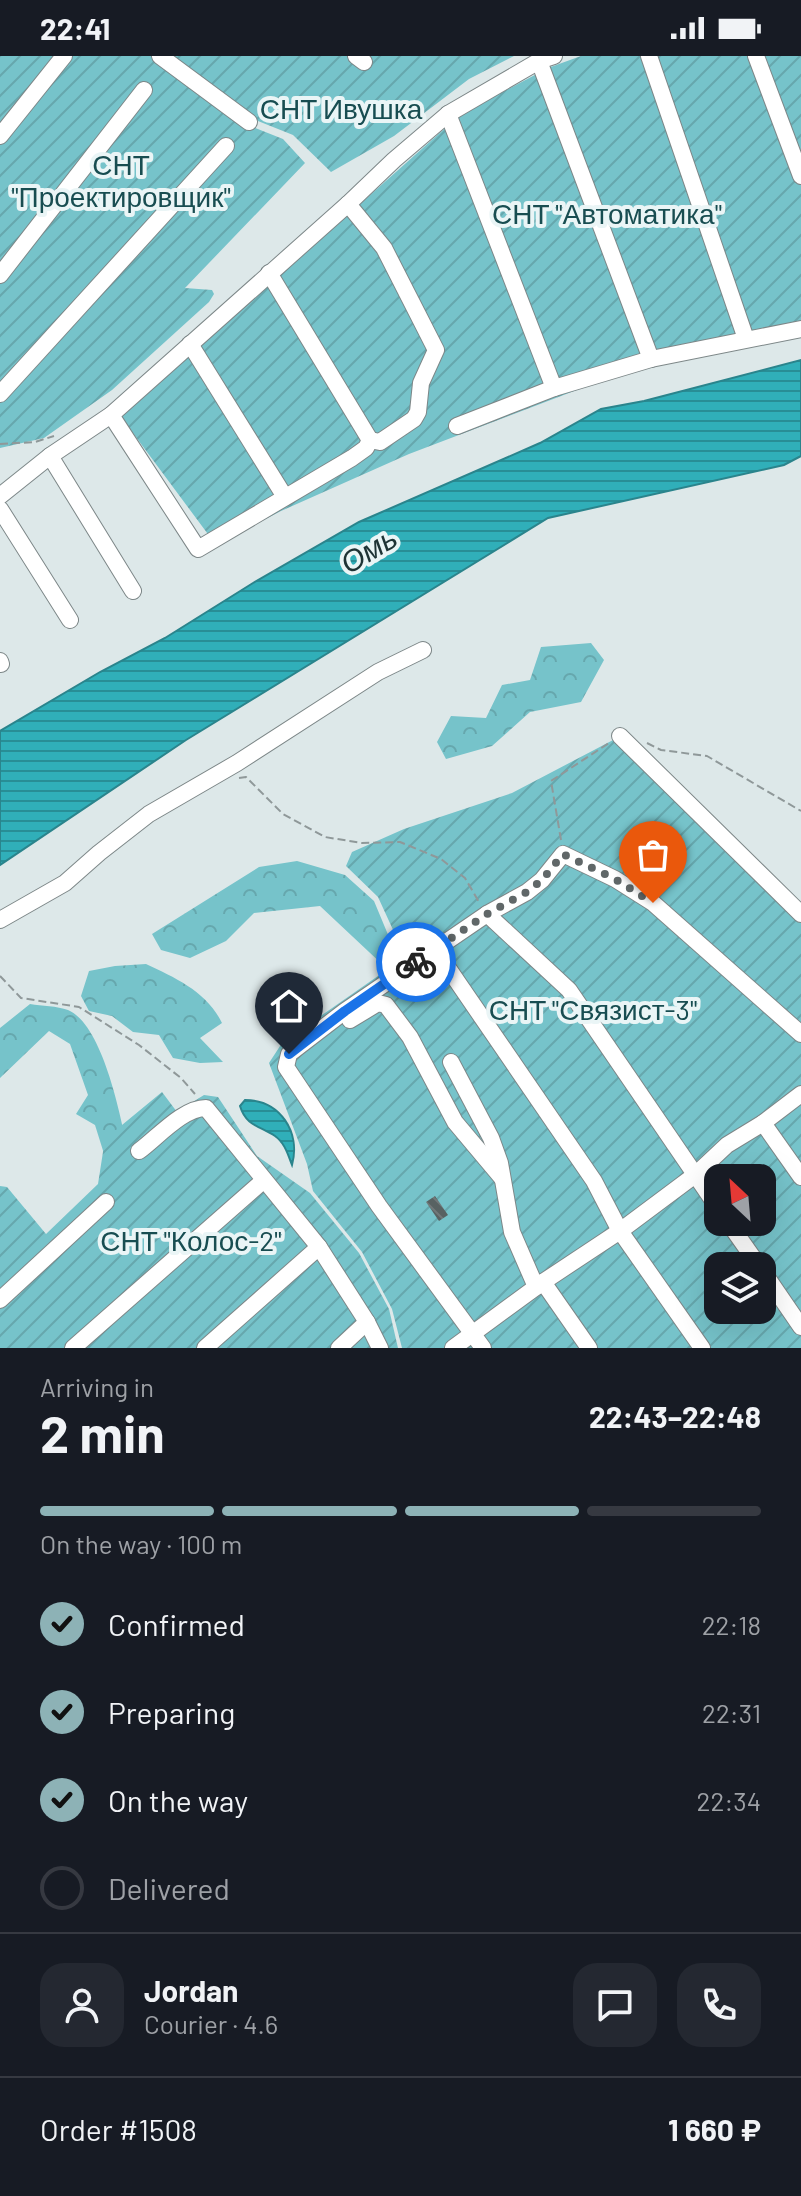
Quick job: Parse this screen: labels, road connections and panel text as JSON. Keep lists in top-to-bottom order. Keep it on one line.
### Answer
{"water":["Омь"],"parks":["СНТ Ивушка","СНТ \"Проектировщик\"","СНТ \"Автоматика\"","СНТ \"Связист-3\"","СНТ \"Колос-2\""],"north":"top left","page":{"status":"22:41","heading":["2 min","Arriving in","22:43–22:48"],"panel":["Jordan","Courier · 4.6","Order #1508","1 660 ₽"],"bar":"On the way · 100 m","list":[["Confirmed","22:18"],["Preparing","22:31"],["On the way","22:34"],"Delivered"]}}
